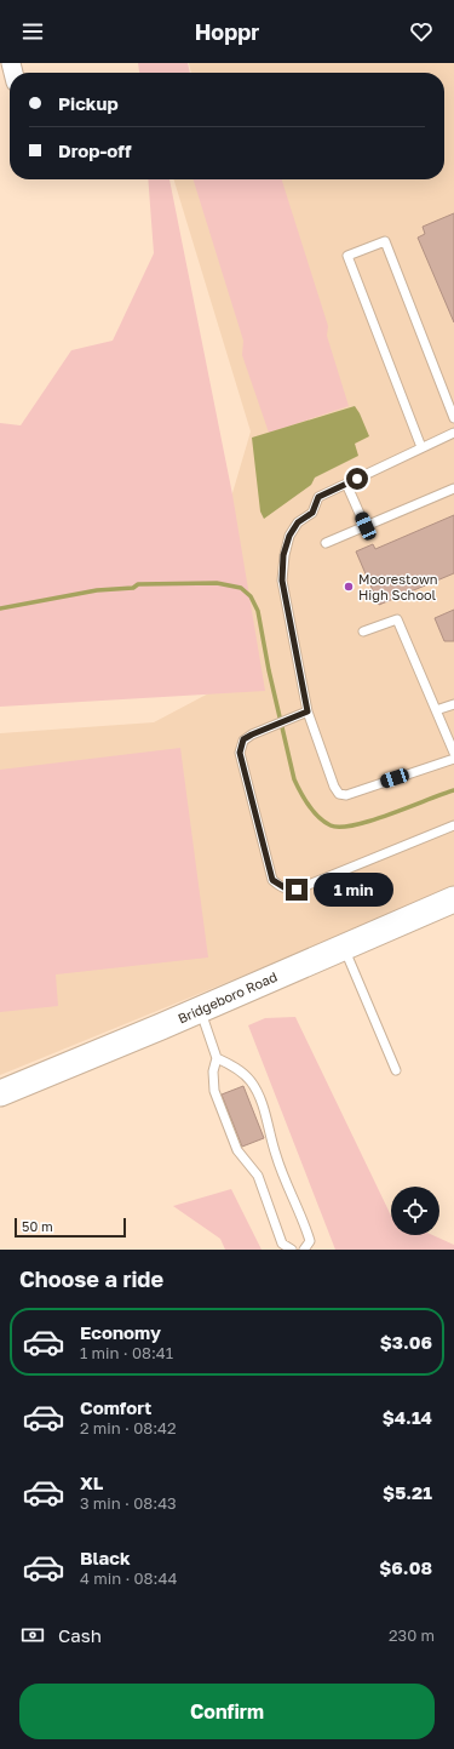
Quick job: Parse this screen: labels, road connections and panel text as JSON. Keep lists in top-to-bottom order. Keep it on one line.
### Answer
{"streets":{"main road":["Bridgeboro Road"]},"places":["Moorestown High School"],"scale_bar":"50 m","page":{"header":"Hoppr","banner":["Pickup","Drop-off"],"bubble":"1 min","scale":"50 m","heading":"Choose a ride","list":[{"name":"Economy","note":"1 min · 08:41","value":"$3.06"},{"name":"Comfort","note":"2 min · 08:42","value":"$4.14"},{"name":"XL","note":"3 min · 08:43","value":"$5.21"},{"name":"Black","note":"4 min · 08:44","value":"$6.08"}],"pay":["Cash","230 m"],"buttons":"Confirm"}}
